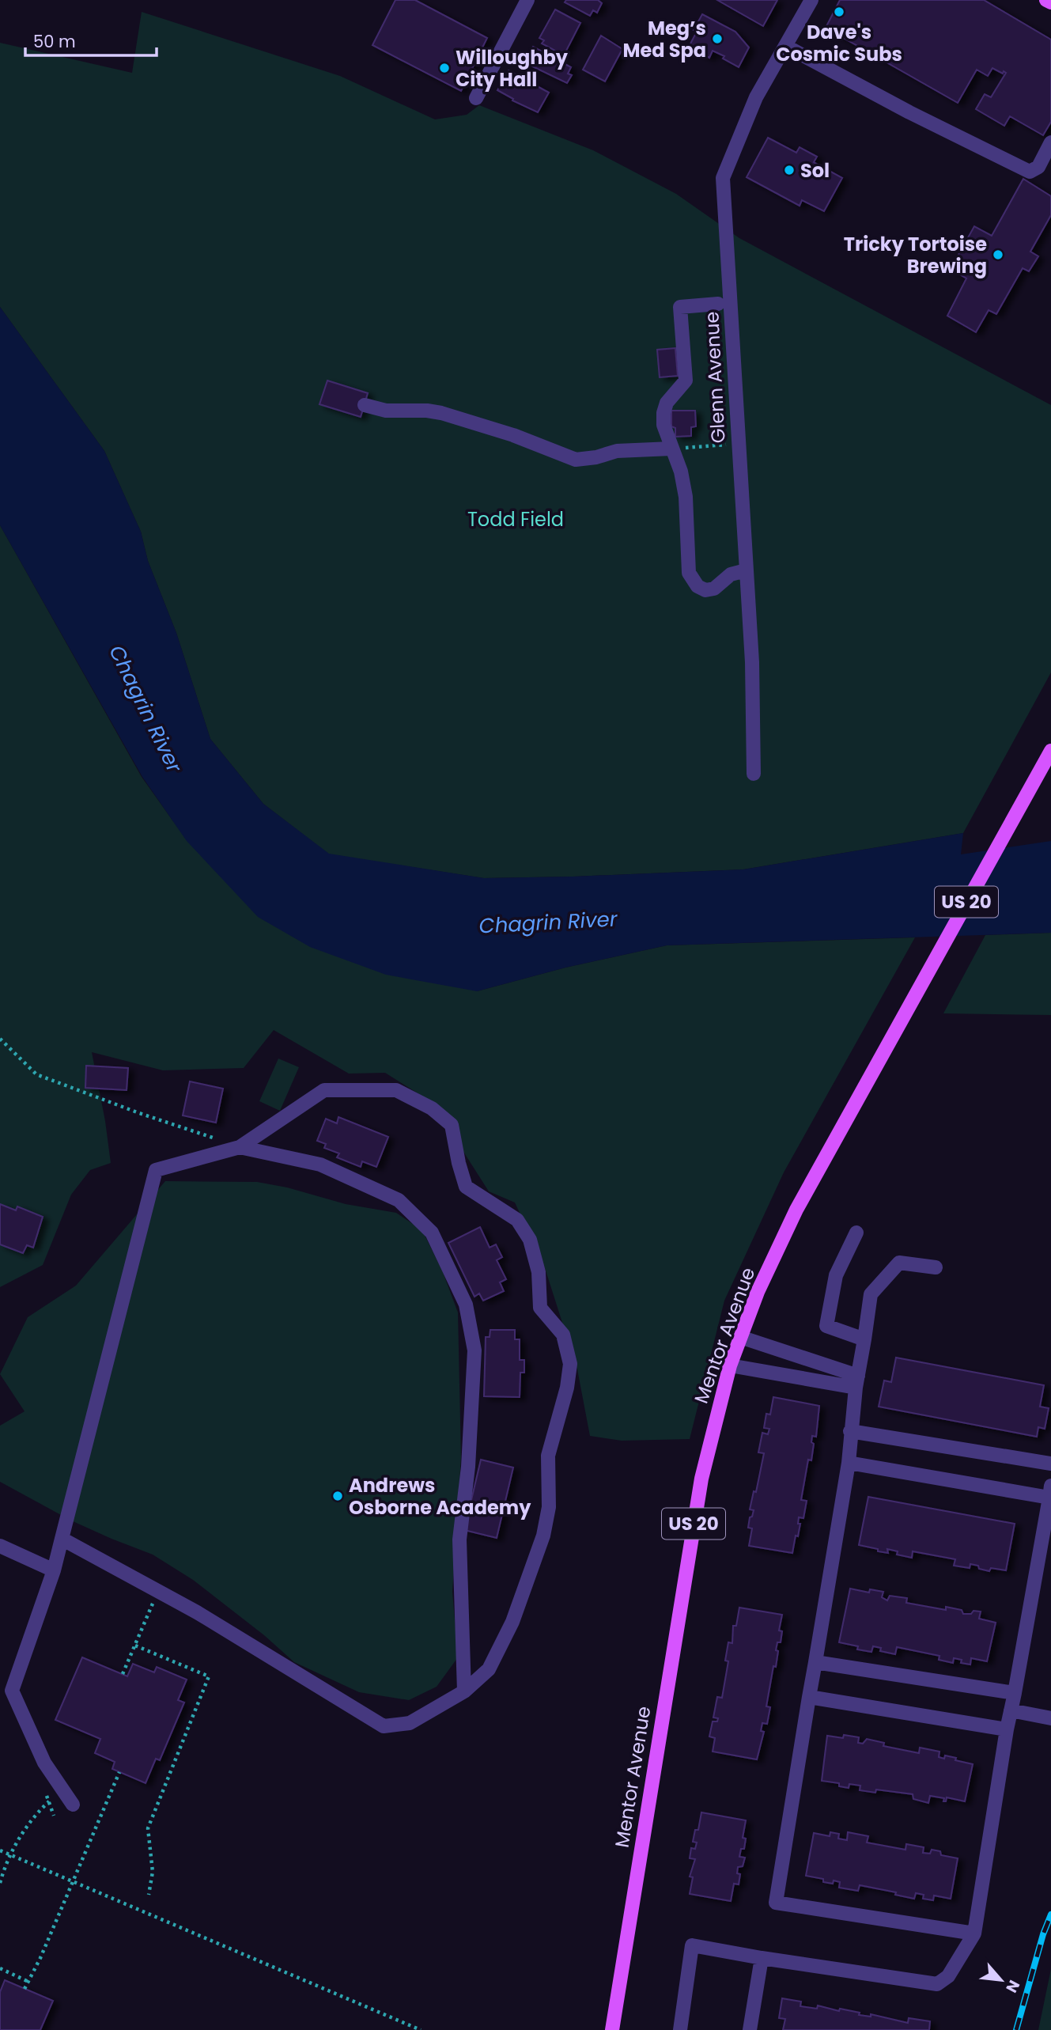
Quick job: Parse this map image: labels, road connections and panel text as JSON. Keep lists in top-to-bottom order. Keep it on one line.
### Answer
{"streets":{"main road":["US 20","Mentor Avenue"],"street":["Glenn Avenue"]},"water":["Chagrin River"],"parks":["Todd Field"],"places":["Dave's Cosmic Subs","Meg’s Med Spa","Willoughby City Hall","Sol","Tricky Tortoise Brewing","Andrews Osborne Academy"],"scale_bar":"50 m","north":"bottom right"}
